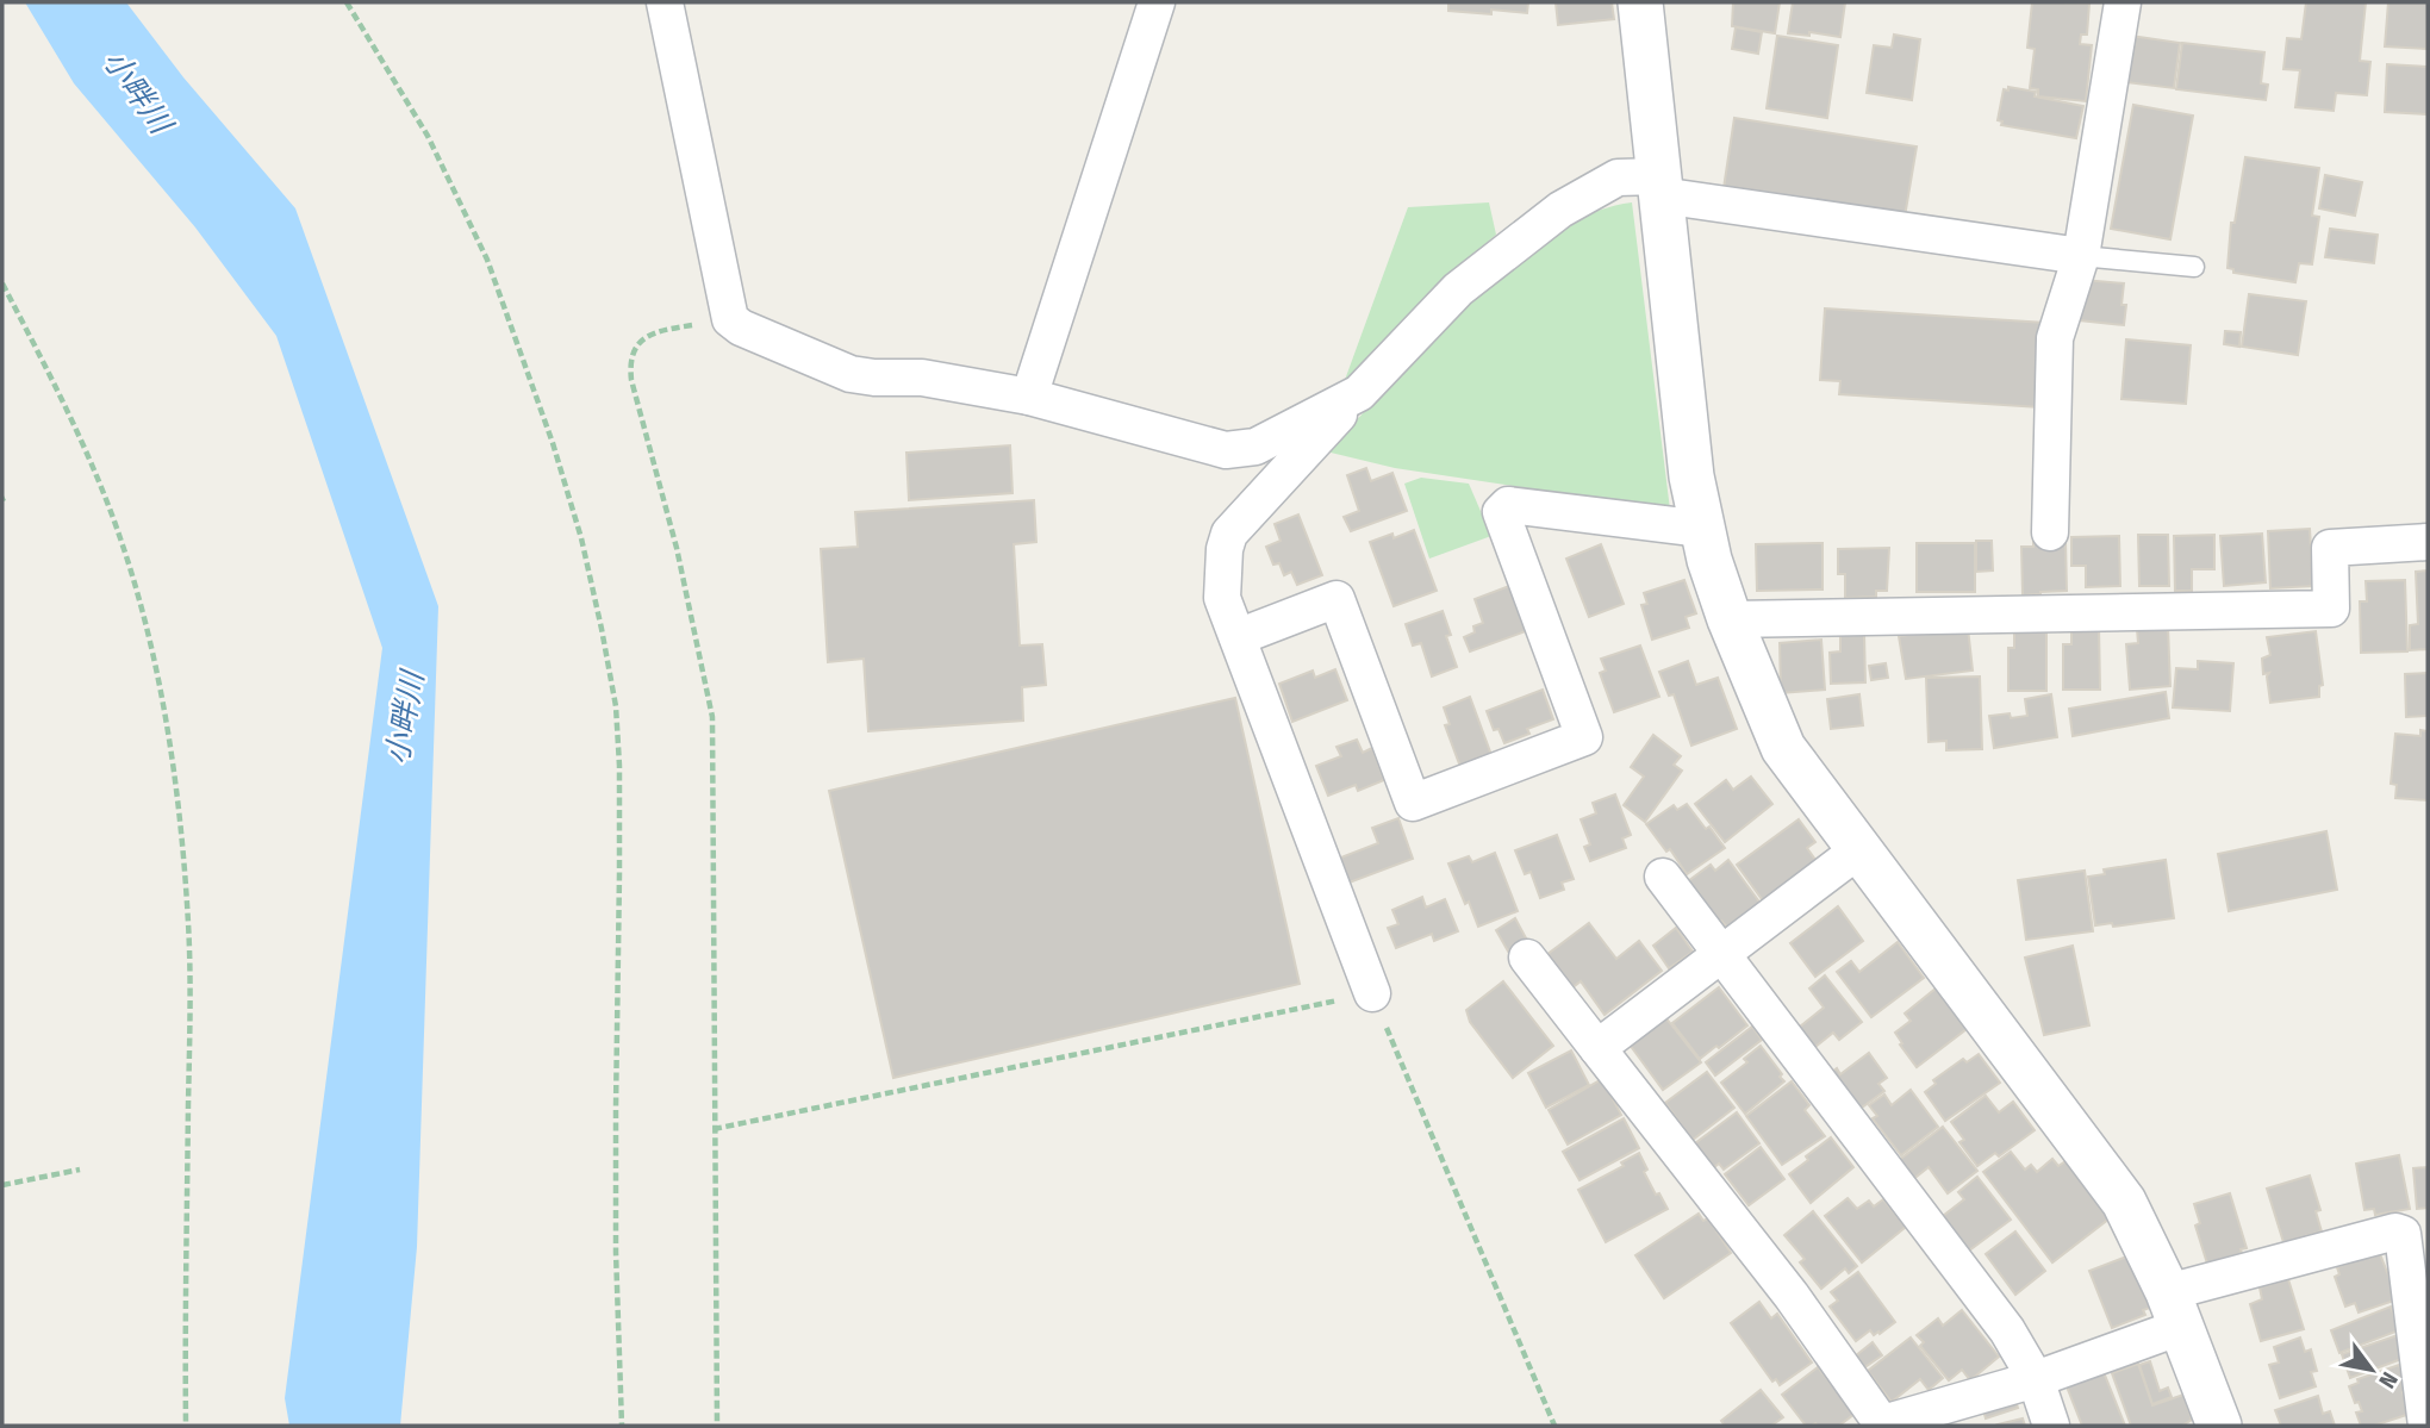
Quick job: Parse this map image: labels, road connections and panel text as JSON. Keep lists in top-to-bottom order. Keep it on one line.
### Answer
{"water":["小畔川"],"north":"bottom right"}
